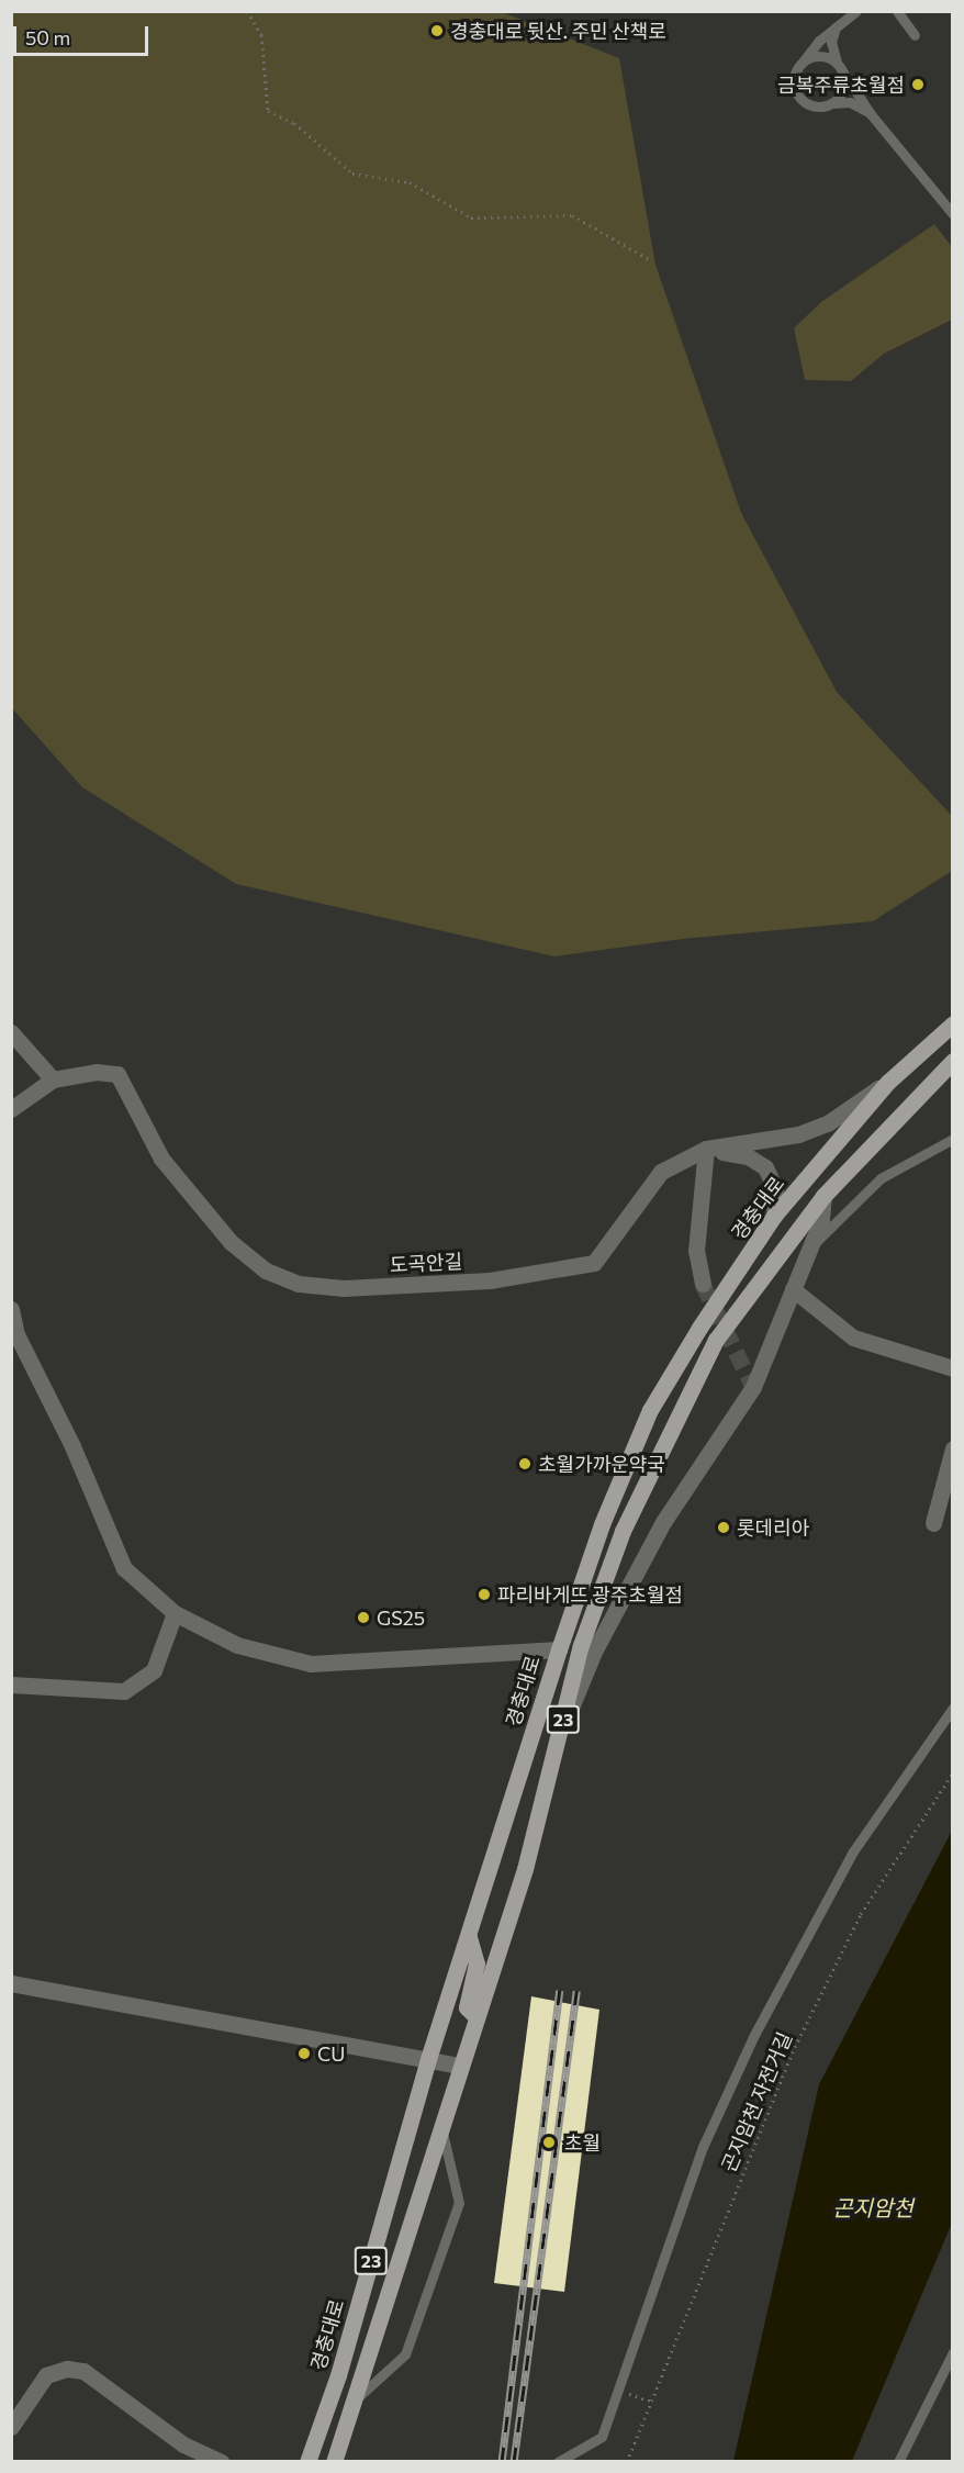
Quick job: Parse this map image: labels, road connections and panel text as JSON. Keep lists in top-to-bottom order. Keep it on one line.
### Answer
{"streets":{"main road":["경충대로","23"],"street":["도곡안길"],"path":["곤지암천 자전거길"]},"crossings":[["경충대로","도곡안길"]],"water":["곤지암천"],"places":["경충대로 뒷산. 주민 산책로","금복주류초월점","초월가까운약국","롯데리아","파리바게뜨 광주초월점","GS25","CU","초월"],"scale_bar":"50 m"}
